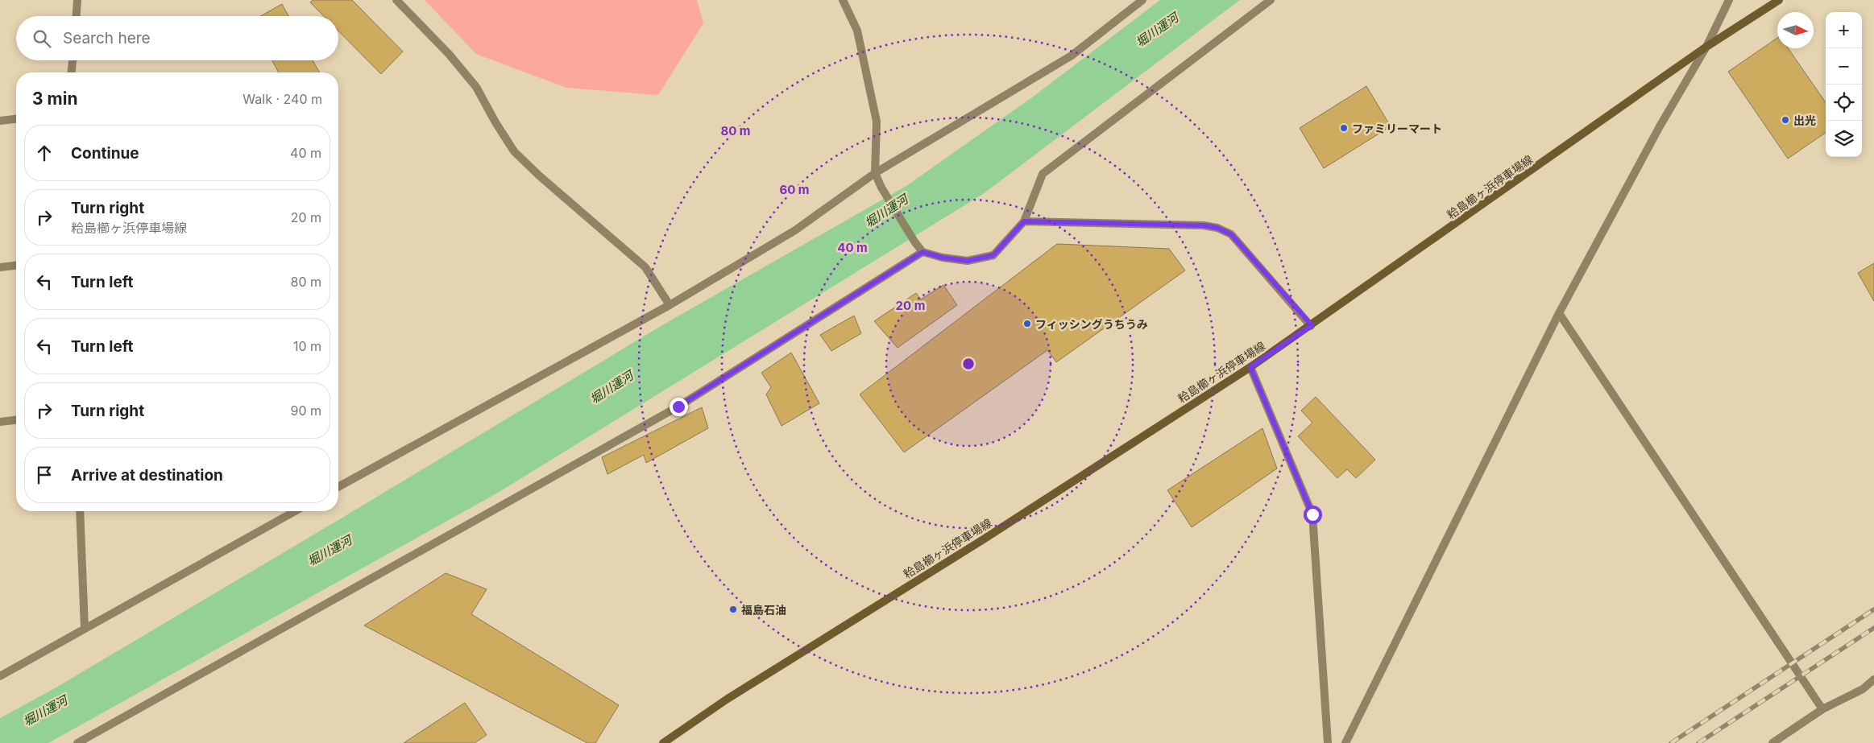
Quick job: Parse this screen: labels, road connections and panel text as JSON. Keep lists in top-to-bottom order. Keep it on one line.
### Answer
{"streets":{"main road":["粭島櫛ヶ浜停車場線"]},"water":["堀川運河"],"places":["出光","ファミリーマート","フィッシングうちうみ","福島石油"],"north":"right","page":{"map_buttons":["+","−"],"search":"Search here","heading":["3 min","Walk · 240 m"],"list":[["Continue","40 m"],["Turn right","粭島櫛ヶ浜停車場線","20 m"],["Turn left","80 m"],["Turn left","10 m"],["Turn right","90 m"],"Arrive at destination"]},"rings":["80 m","60 m","40 m","20 m"]}
